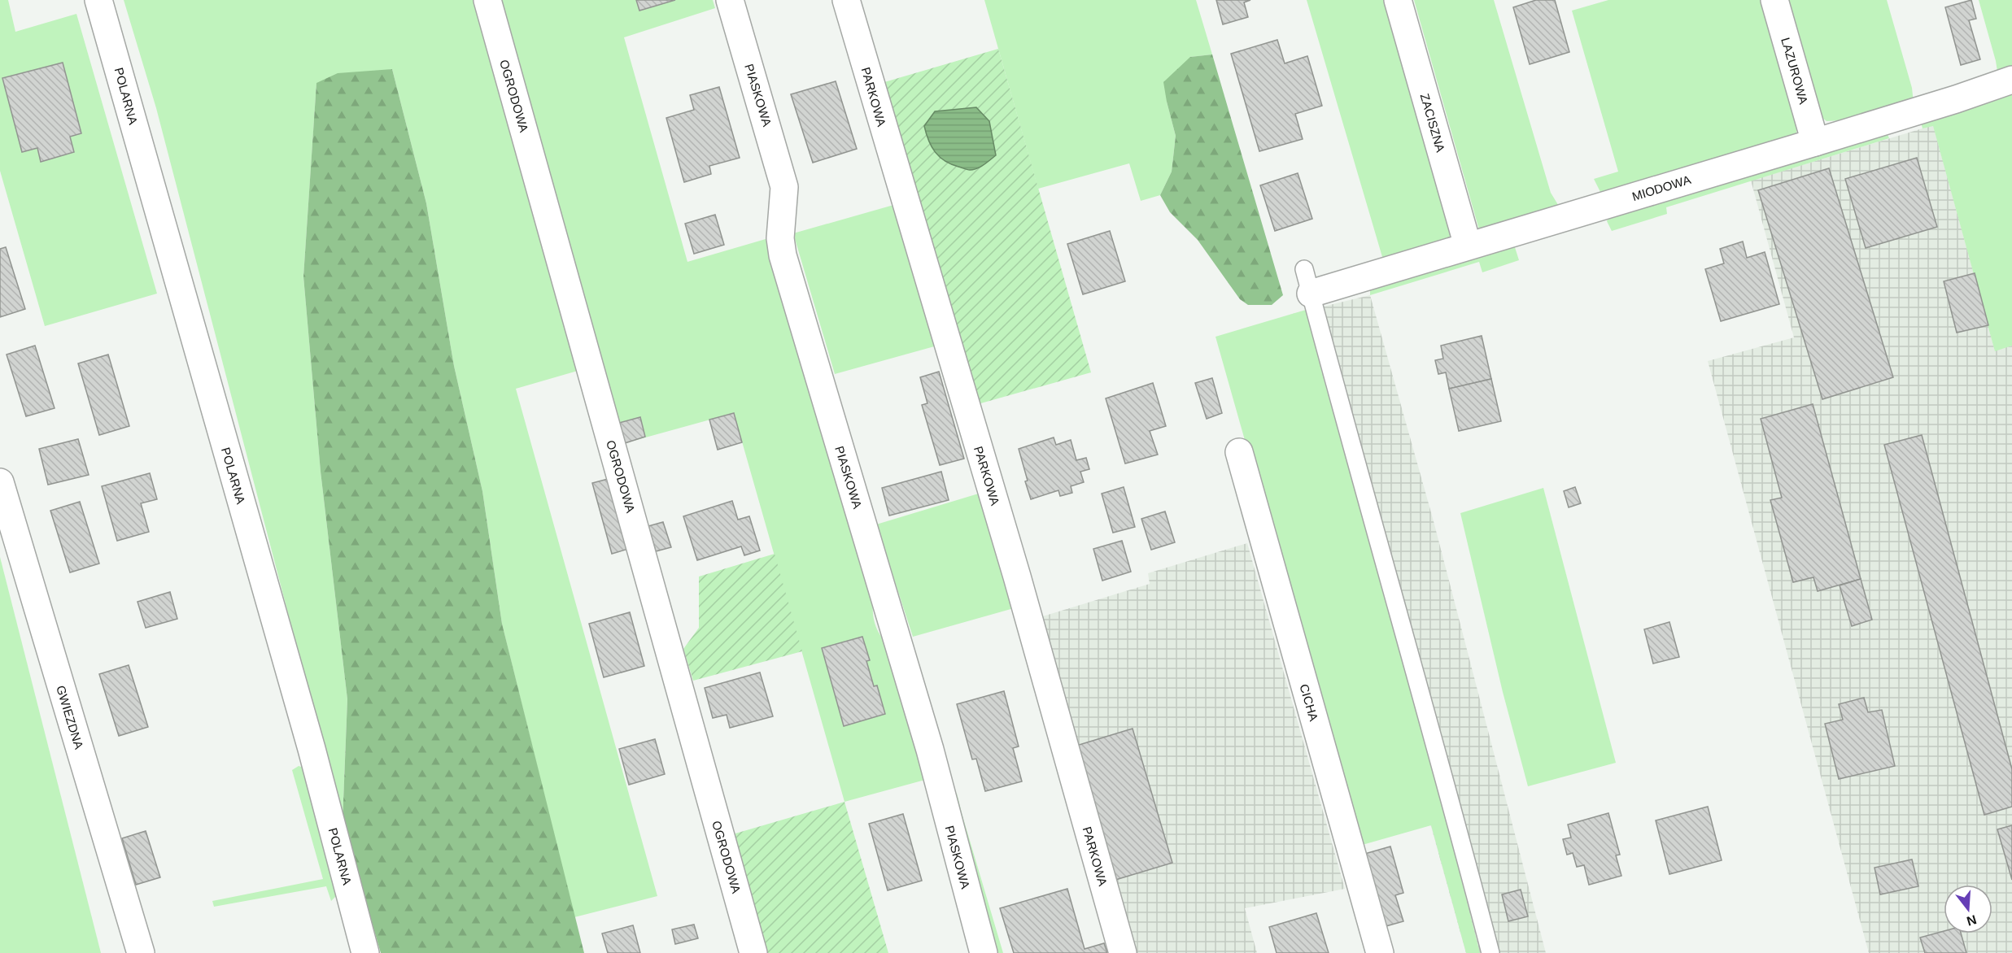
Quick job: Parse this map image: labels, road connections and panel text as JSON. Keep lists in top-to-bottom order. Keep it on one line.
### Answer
{"streets":{"street":["LAZUROWA","PIASKOWA","POLARNA","OGRODOWA","PARKOWA","ZACISZNA","MIODOWA","CICHA","GWIEZDNA"]},"crossings":[["LAZUROWA","MIODOWA"],["ZACISZNA","MIODOWA"]],"north":"bottom"}
